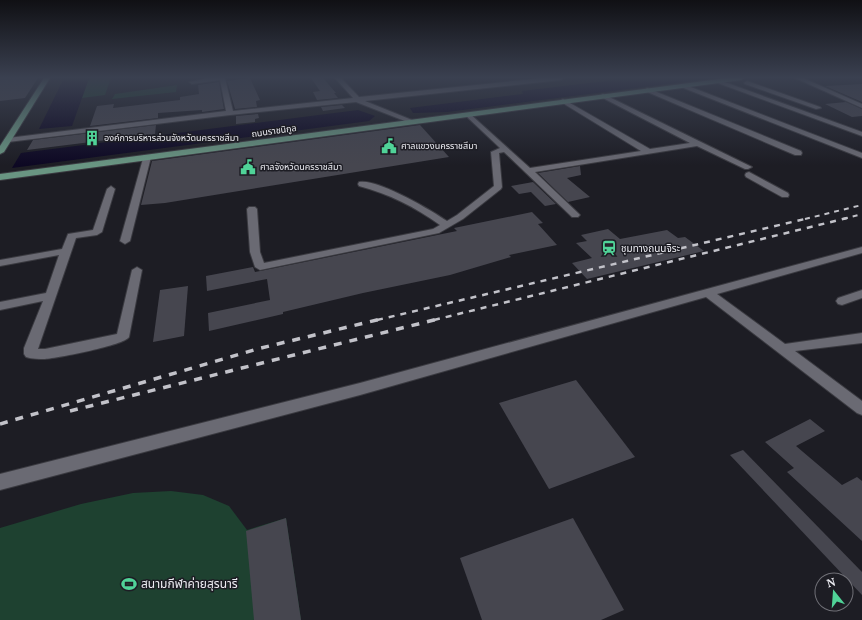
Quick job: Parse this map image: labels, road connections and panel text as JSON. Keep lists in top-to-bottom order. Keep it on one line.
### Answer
{"streets":{"main road":["ถนนราชนิกูล"]},"places":{"building":["องค์การบริหารส่วนจังหวัดนครราชสีมา"],"public building":["ศาลแขวงนครราชสีมา","ศาลจังหวัดนครราชสีมา"],"station":["ชุมทางถนนจิระ"],"sports":["สนามกีฬาค่ายสุรนารี"]},"north":"top"}
